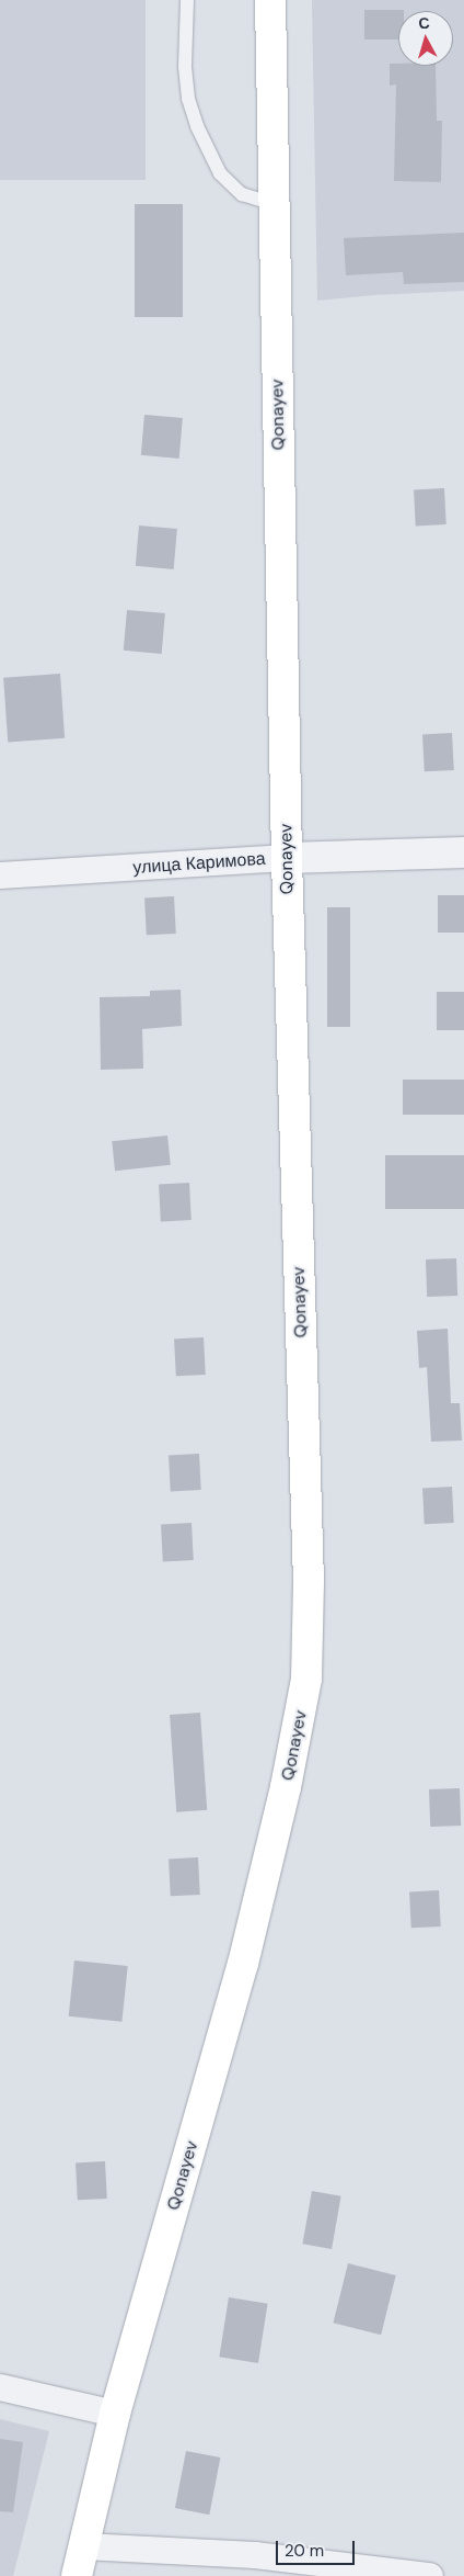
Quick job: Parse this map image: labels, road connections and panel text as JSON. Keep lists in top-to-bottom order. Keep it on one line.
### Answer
{"streets":{"main road":["Qonayev"],"street":["улица Каримова"]},"crossings":[["Qonayev","улица Каримова"]],"scale_bar":"20 m","north":"top"}
